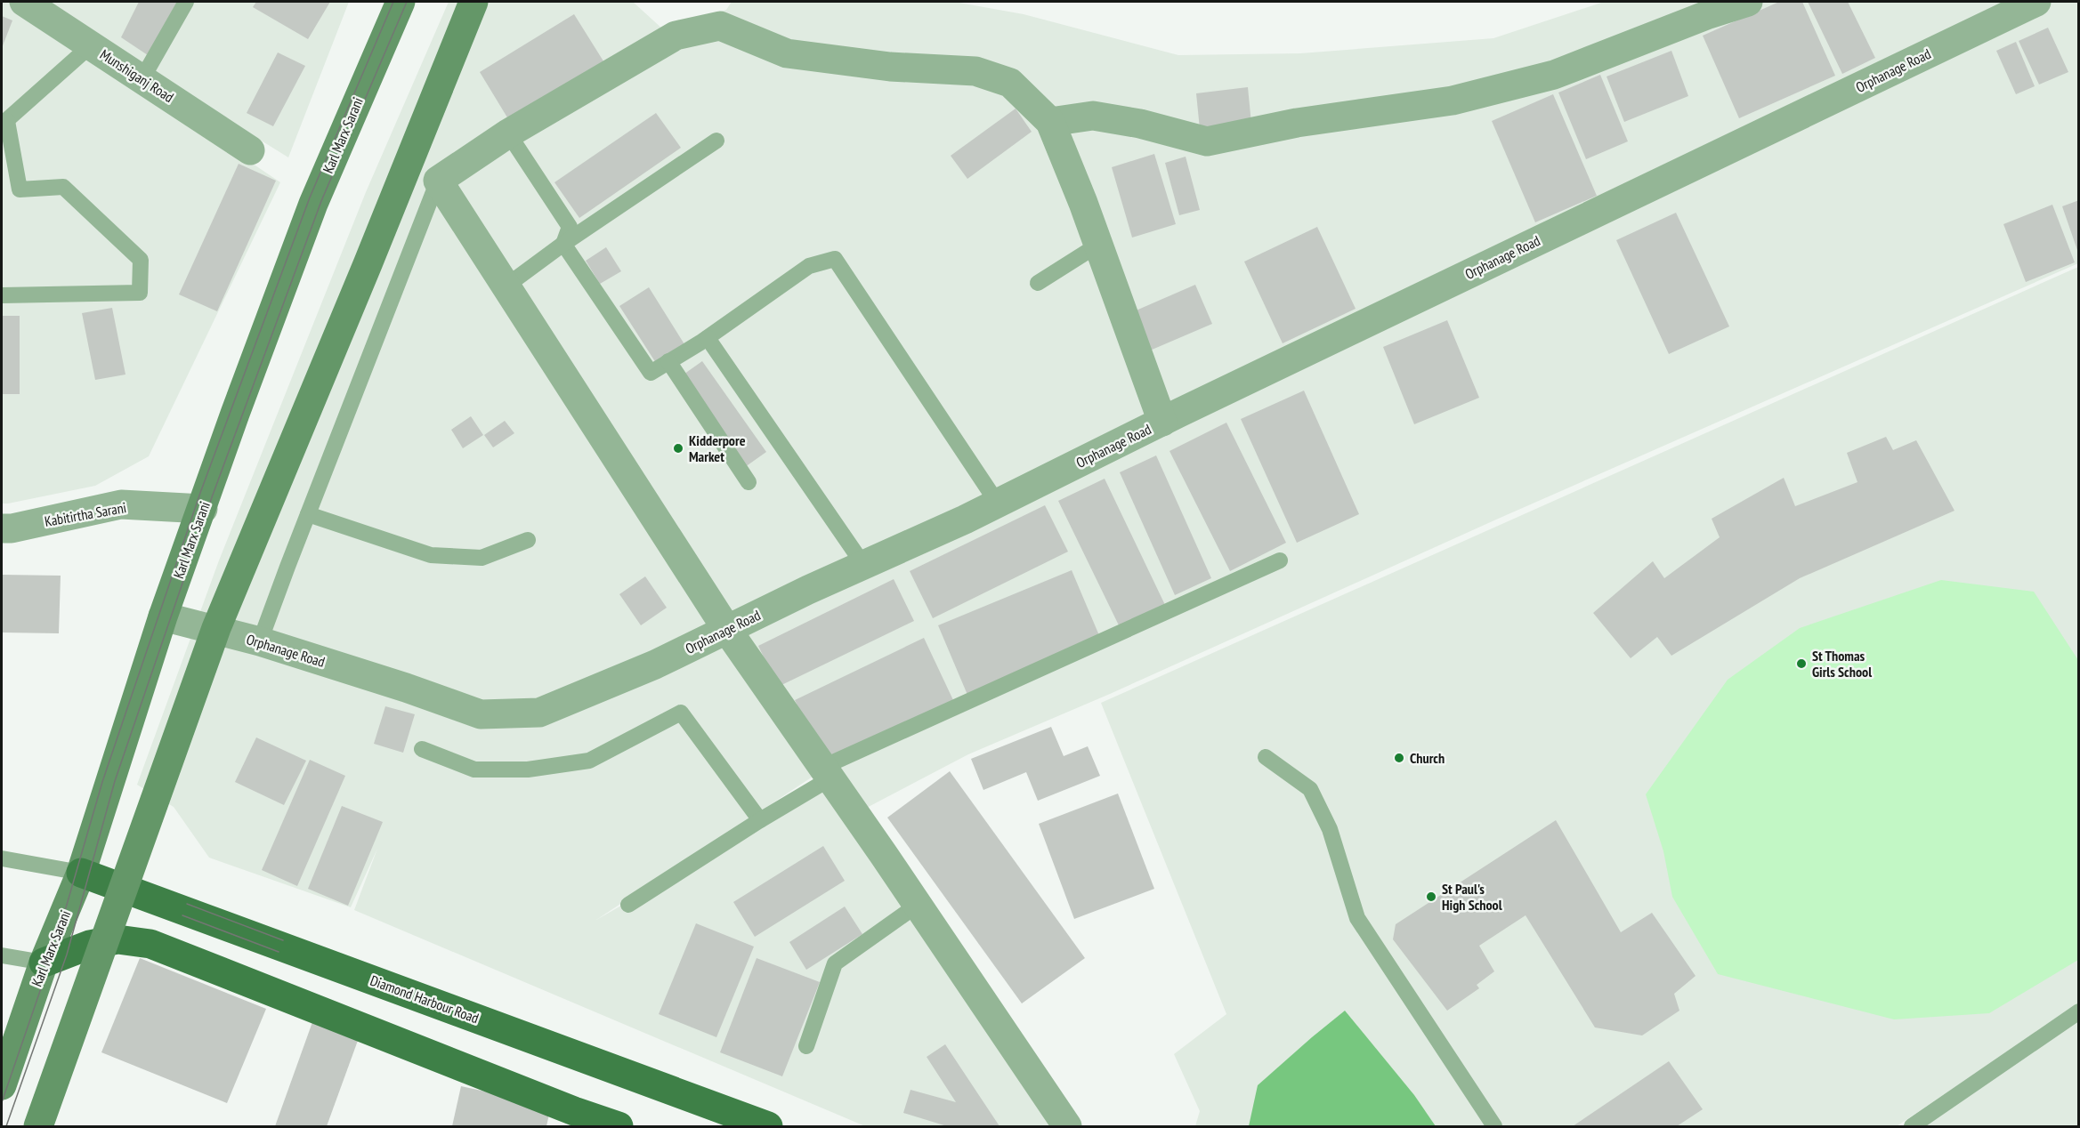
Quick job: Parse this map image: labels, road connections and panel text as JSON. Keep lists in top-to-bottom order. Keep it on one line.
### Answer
{"streets":{"main road":["Karl Marx Sarani","Diamond Harbour Road"],"street":["Orphanage Road","Munshiganj Road","Kabitirtha Sarani"]},"crossings":[["Orphanage Road","Karl Marx Sarani"],["Karl Marx Sarani","Kabitirtha Sarani"],["Karl Marx Sarani","Diamond Harbour Road"]],"places":["Kidderpore Market","St Thomas Girls School","Church","St Paul's High School"]}
